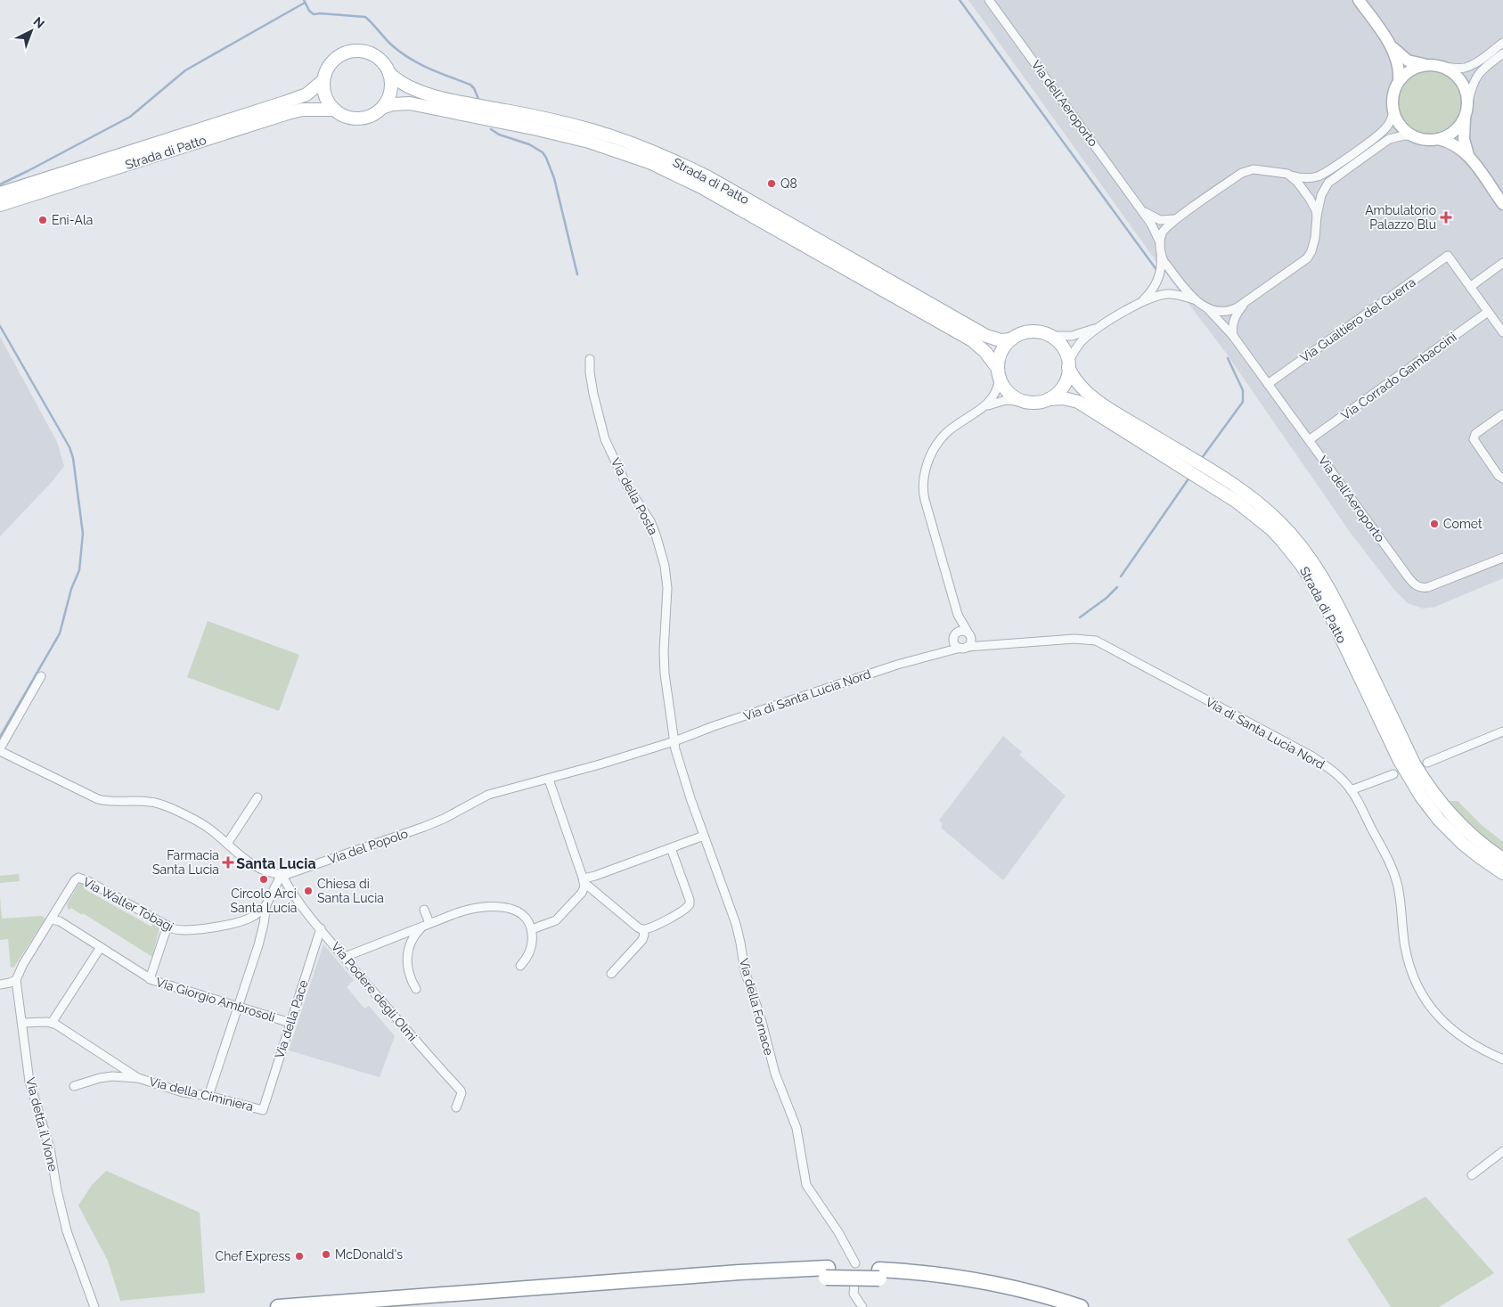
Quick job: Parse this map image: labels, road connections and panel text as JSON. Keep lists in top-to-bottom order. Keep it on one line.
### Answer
{"streets":{"main road":["Strada di Patto"],"street":["Via dell'Aeroporto","Via Gualtiero del Guerra","Via Corrado Gambaccini","Via della Posta","Via di Santa Lucia Nord","Via del Popolo","Via Walter Tobagi","Via Podere degli Olmi","Via Giorgio Ambrosoli","Via della Fornace","Via della Pace","Via della Ciminiera","Via detta il Vione"]},"crossings":[["Via dell'Aeroporto","Via Gualtiero del Guerra"],["Via dell'Aeroporto","Via Corrado Gambaccini"],["Via della Posta","Via di Santa Lucia Nord"],["Via della Posta","Via del Popolo"],["Via della Posta","Via della Fornace"],["Via di Santa Lucia Nord","Via del Popolo"],["Via di Santa Lucia Nord","Via della Fornace"],["Via del Popolo","Via Podere degli Olmi"],["Via del Popolo","Via della Fornace"],["Via Walter Tobagi","Via Giorgio Ambrosoli"],["Via Walter Tobagi","Via detta il Vione"],["Via Podere degli Olmi","Via della Pace"],["Via Giorgio Ambrosoli","Via della Pace"],["Via della Pace","Via della Ciminiera"],["Via della Ciminiera","Via detta il Vione"]],"districts":["Santa Lucia"],"places":{"other":["Q8","Eni-Ala","Comet","Circolo Arci Santa Lucia","Chiesa di Santa Lucia","McDonald's","Chef Express"],"health":["Ambulatorio Palazzo Blu","Farmacia Santa Lucia"]},"north":"top right"}
